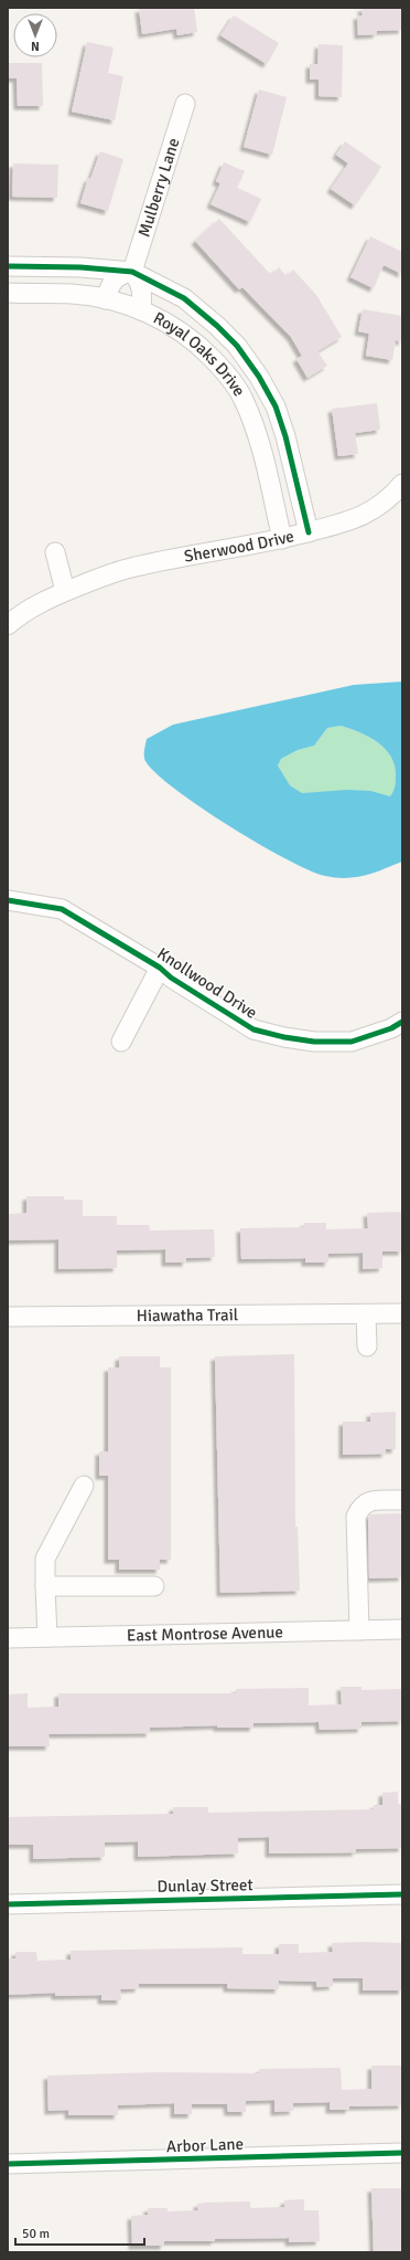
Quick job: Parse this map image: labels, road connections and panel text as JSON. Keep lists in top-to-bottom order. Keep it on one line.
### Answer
{"streets":{"street":["Mulberry Lane","Royal Oaks Drive","Sherwood Drive","Knollwood Drive","Hiawatha Trail","East Montrose Avenue","Dunlay Street","Arbor Lane"]},"crossings":[["Mulberry Lane","Royal Oaks Drive"],["Royal Oaks Drive","Sherwood Drive"]],"scale_bar":"50 m","north":"bottom"}
